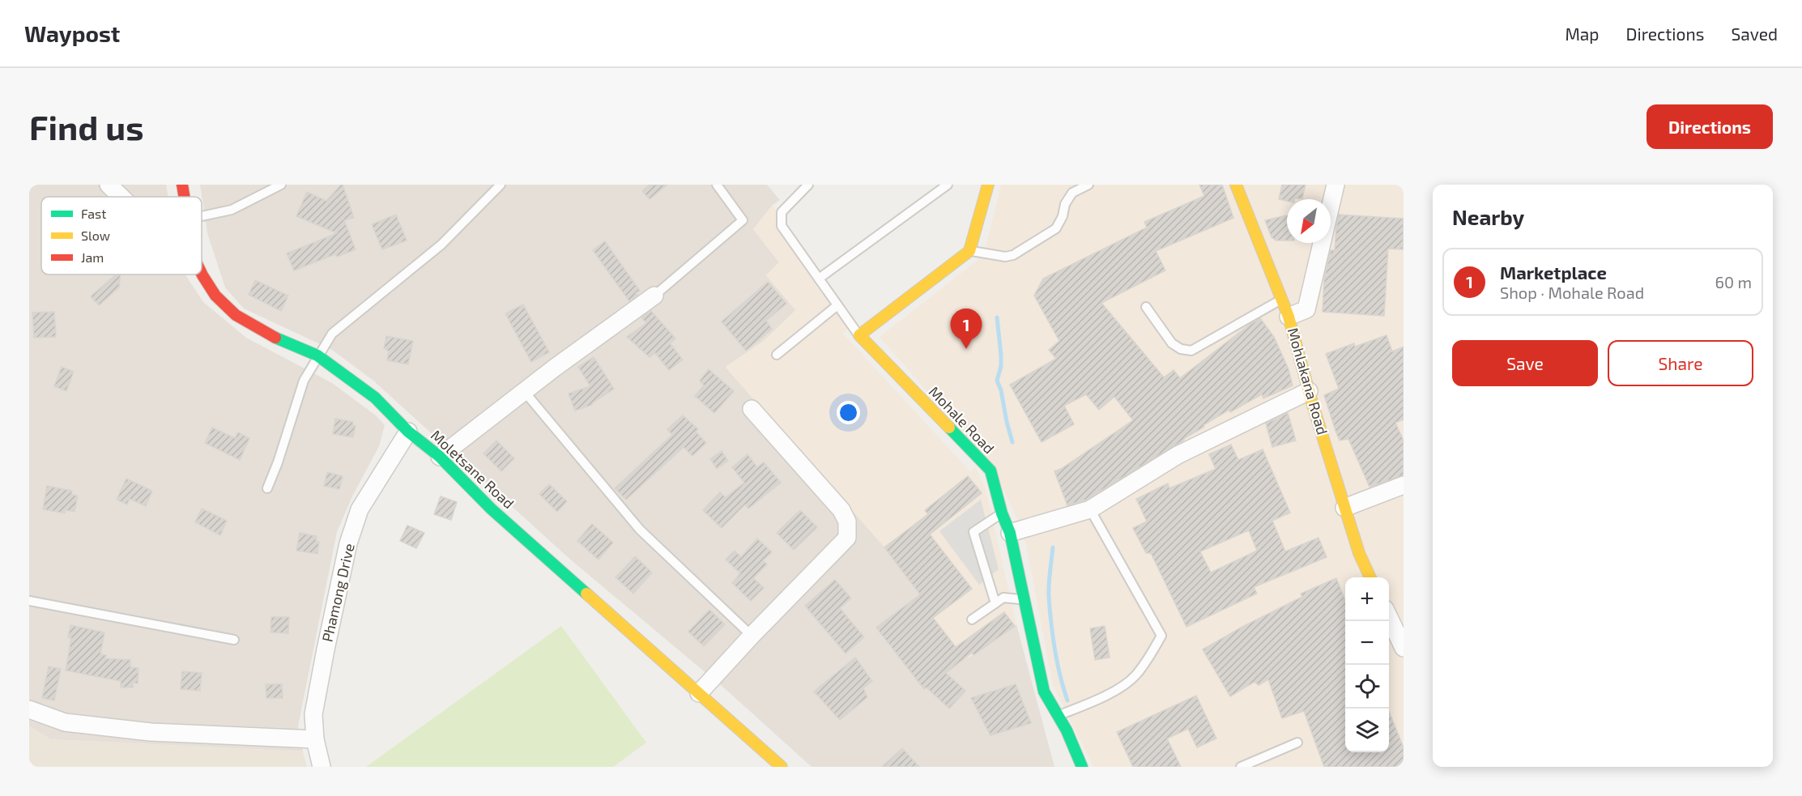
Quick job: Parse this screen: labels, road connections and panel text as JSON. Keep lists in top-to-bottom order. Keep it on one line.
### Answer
{"streets":{"street":["Mohlakana Road","Mohale Road","Moletsane Road","Phamong Drive"]},"crossings":[["Moletsane Road","Phamong Drive"]],"legend":["Fast","Slow","Jam"],"north":"bottom left","page":{"header":"Waypost","nav":["Map","Directions","Saved"],"buttons":["Directions",["Save","Share"]],"title":"Find us","heading":"Nearby","list":[{"mark":"1","name":"Marketplace","note":"Shop · Mohale Road","value":"60 m"}],"pins":"1","map_buttons":["+","−"]}}
